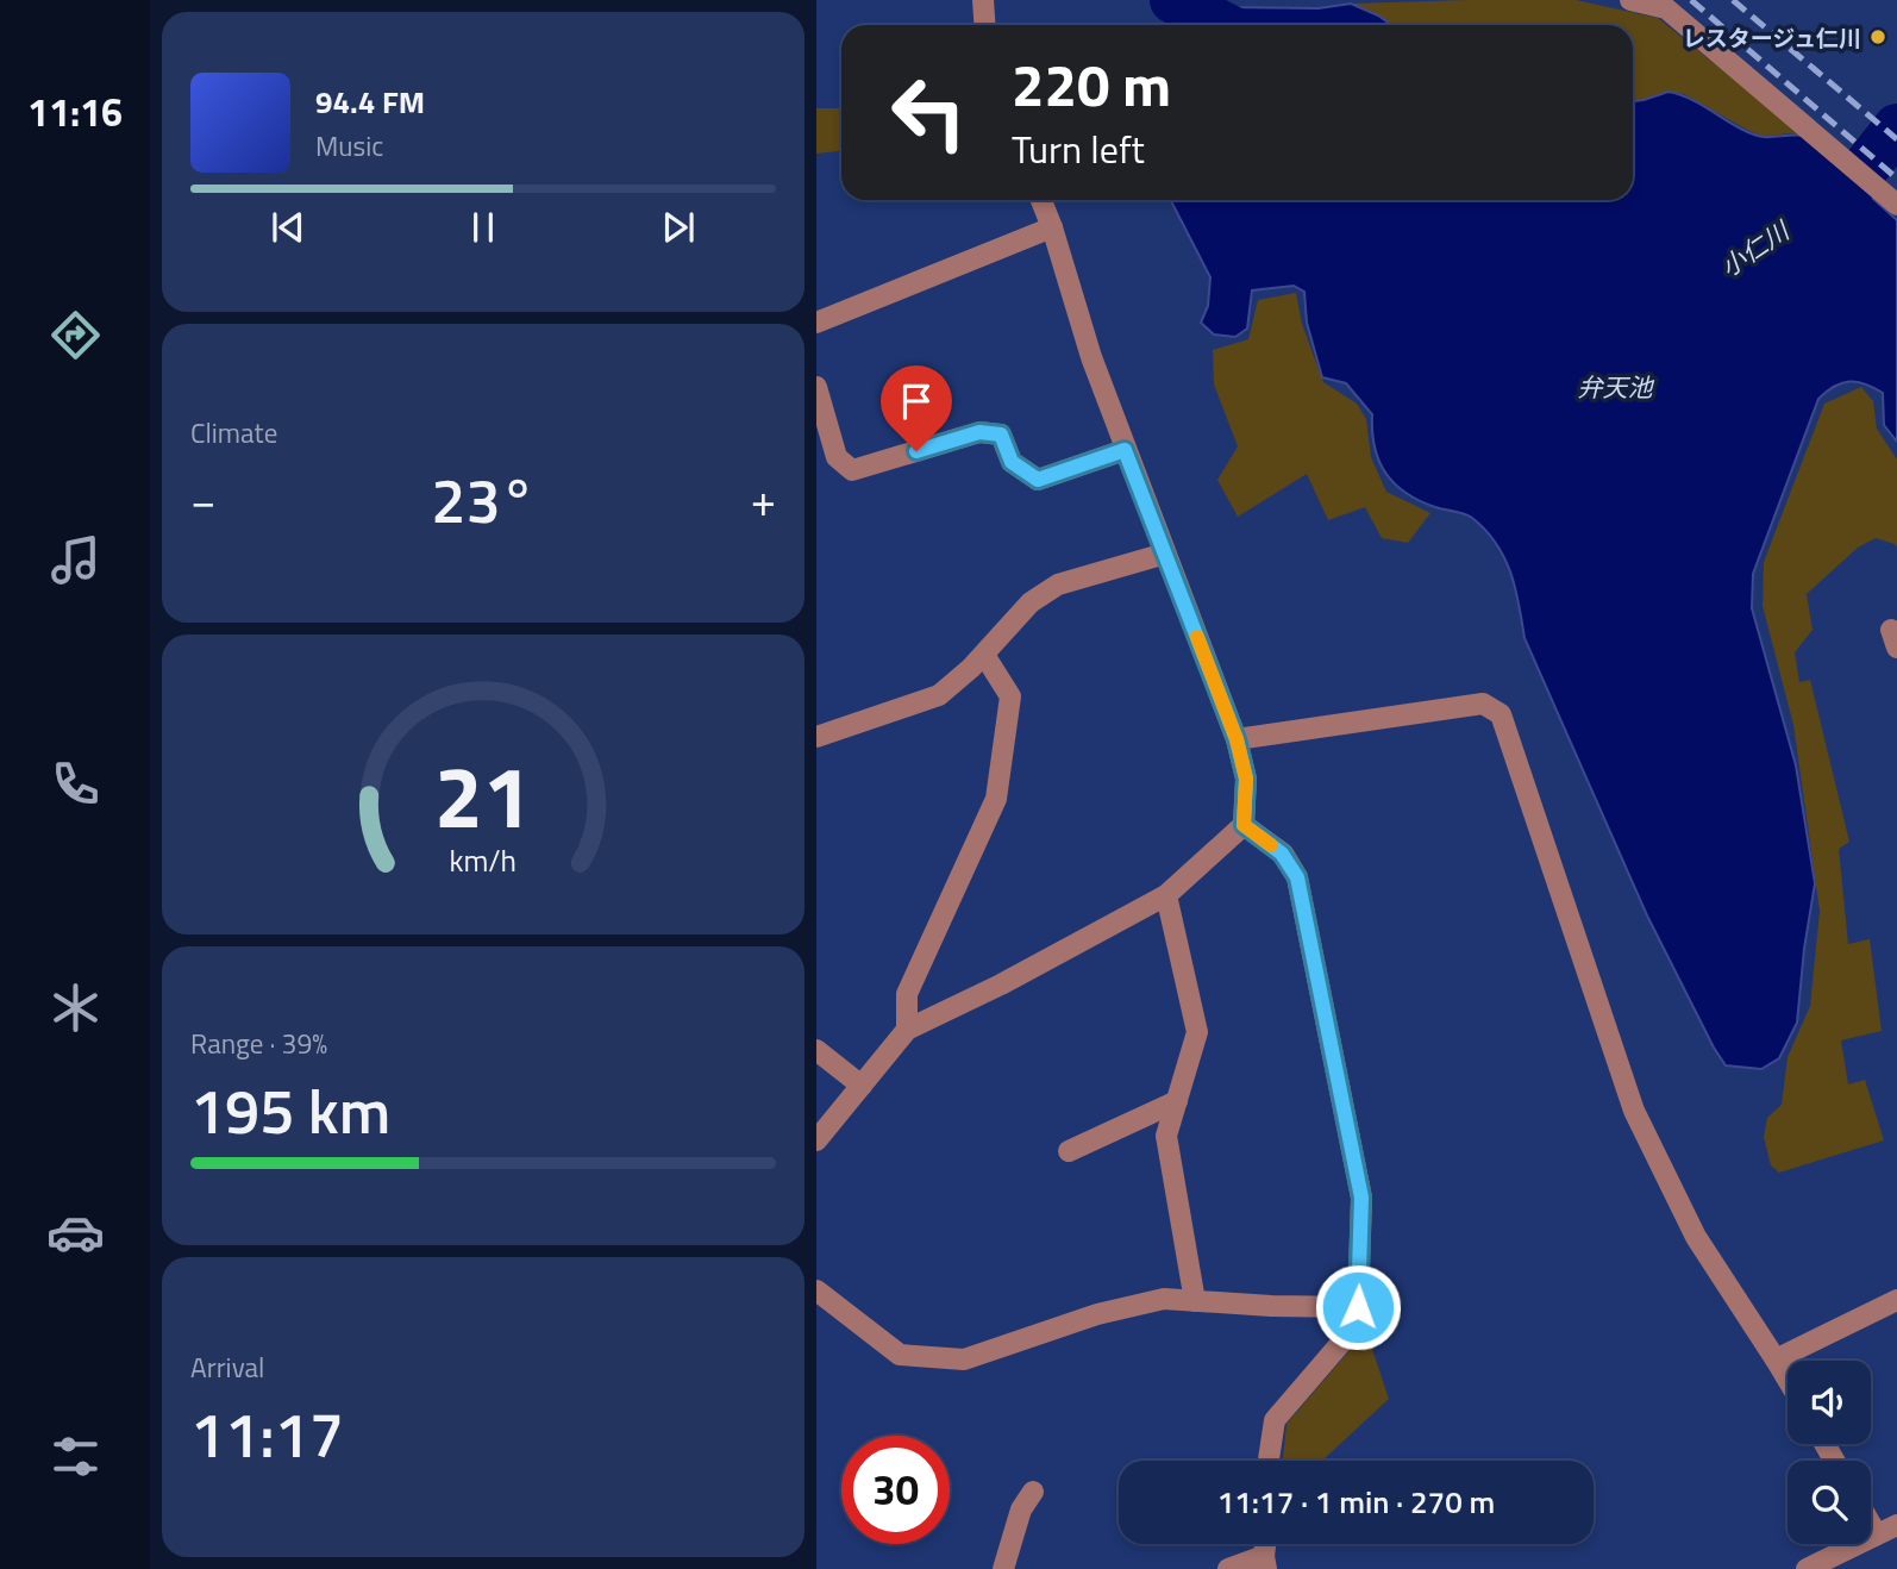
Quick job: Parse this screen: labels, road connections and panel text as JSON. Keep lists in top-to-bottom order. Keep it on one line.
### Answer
{"water":["小仁川","弁天池"],"places":["レスタージュ仁川"],"page":{"tabs":"11:16","turn":["220 m","Turn left"],"song":["94.4 FM","Music"],"tile":["Climate",["Range · 39%","195 km"],["Arrival","11:17"]],"heat":["−","23°","+"],"limit":"30","trip":"11:17 · 1 min · 270 m","gauge":["21","km/h"]}}
